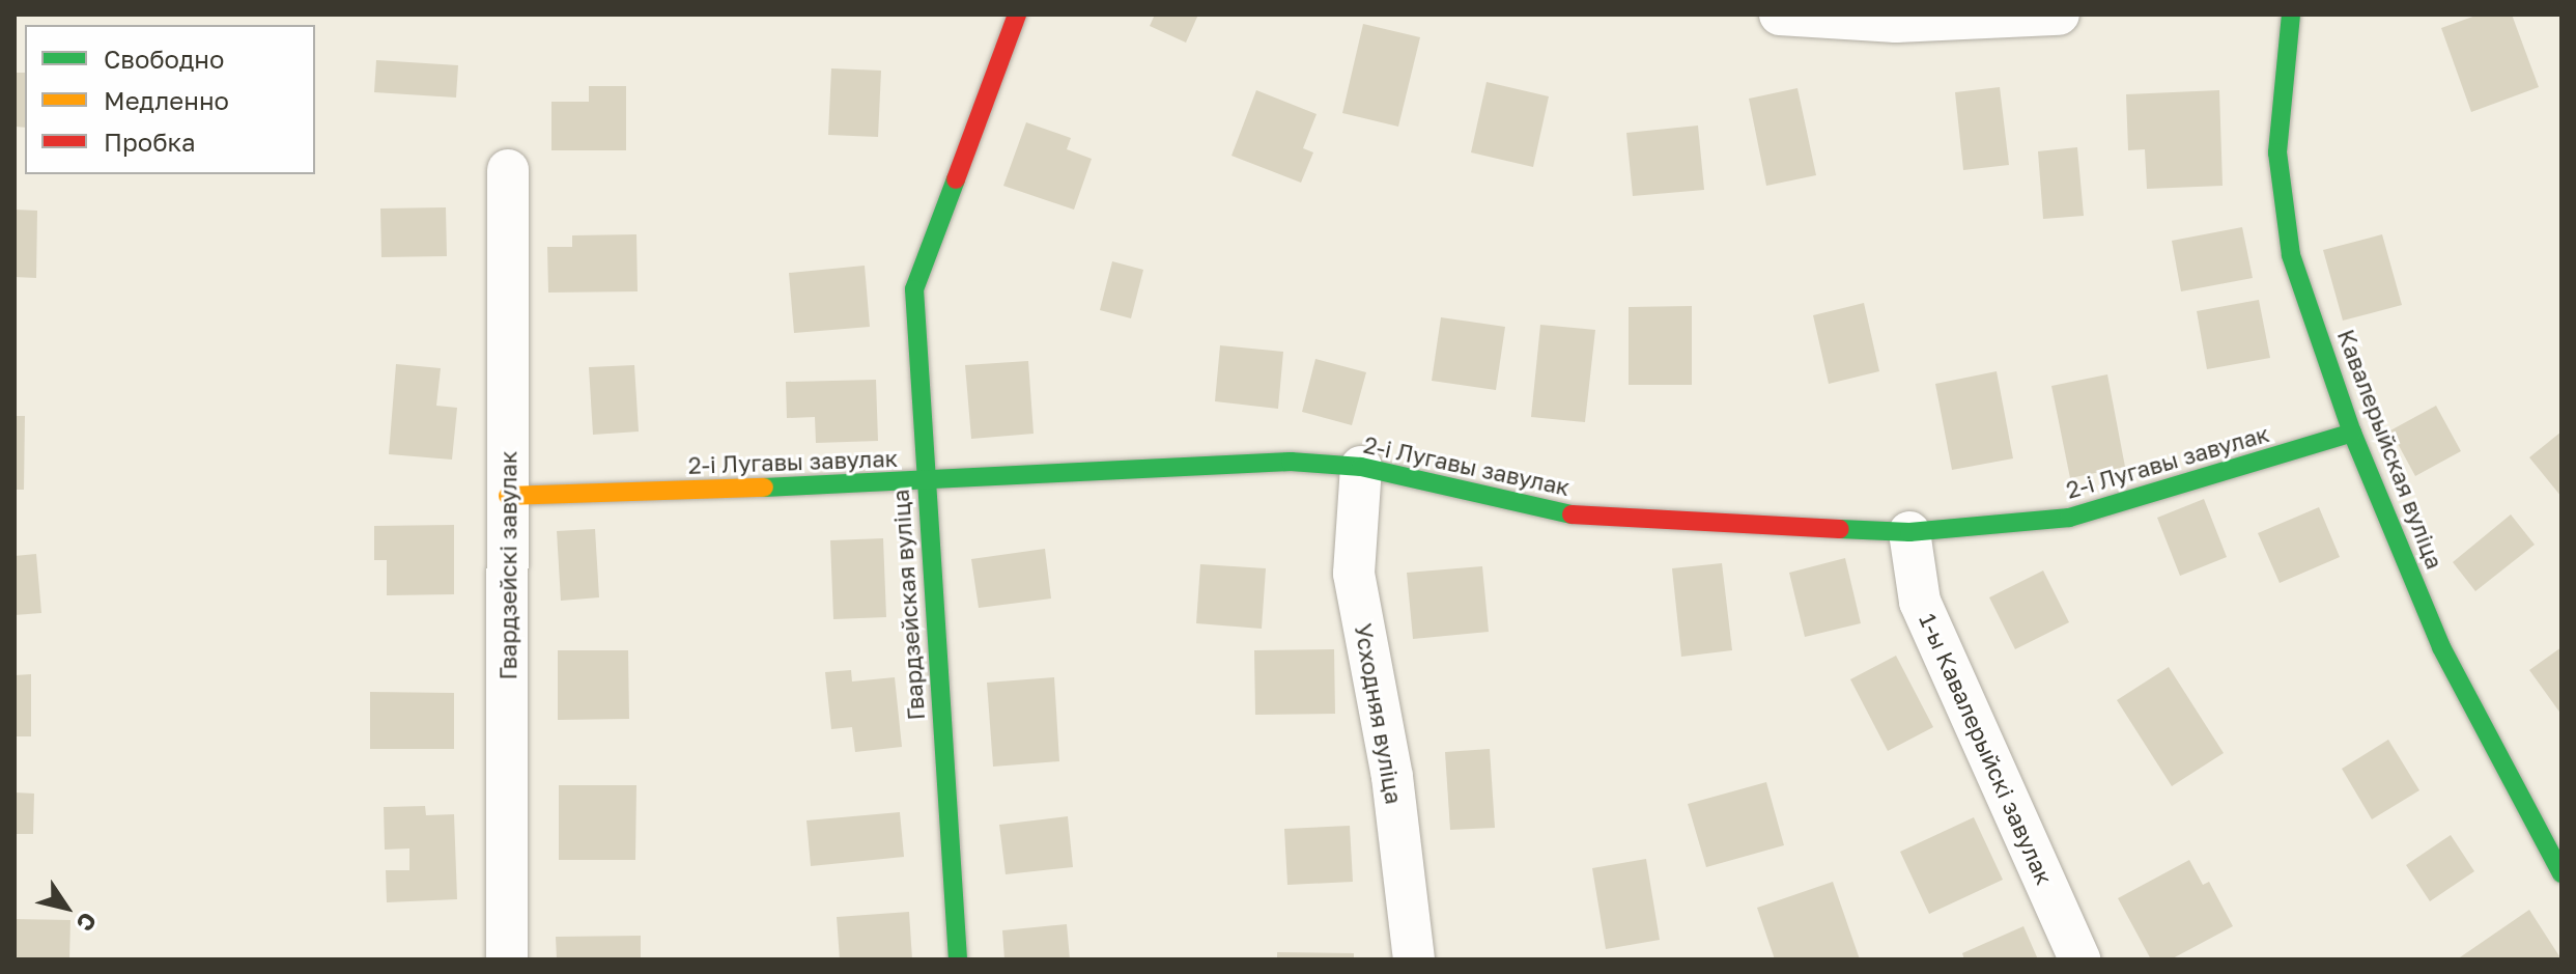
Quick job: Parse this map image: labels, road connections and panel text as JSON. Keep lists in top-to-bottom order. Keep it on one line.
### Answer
{"streets":{"street":["Кавалерыйская вуліца","2-і Лугавы завулак","Гвардзейскі завулак","Гвардзейская вуліца","Усходняя вуліца","1-ы Кавалерыйскі завулак"]},"crossings":[["Кавалерыйская вуліца","2-і Лугавы завулак"],["2-і Лугавы завулак","Гвардзейскі завулак"],["2-і Лугавы завулак","Гвардзейская вуліца"],["2-і Лугавы завулак","Усходняя вуліца"],["2-і Лугавы завулак","1-ы Кавалерыйскі завулак"]],"legend":["Свободно","Медленно","Пробка"],"north":"bottom right"}
